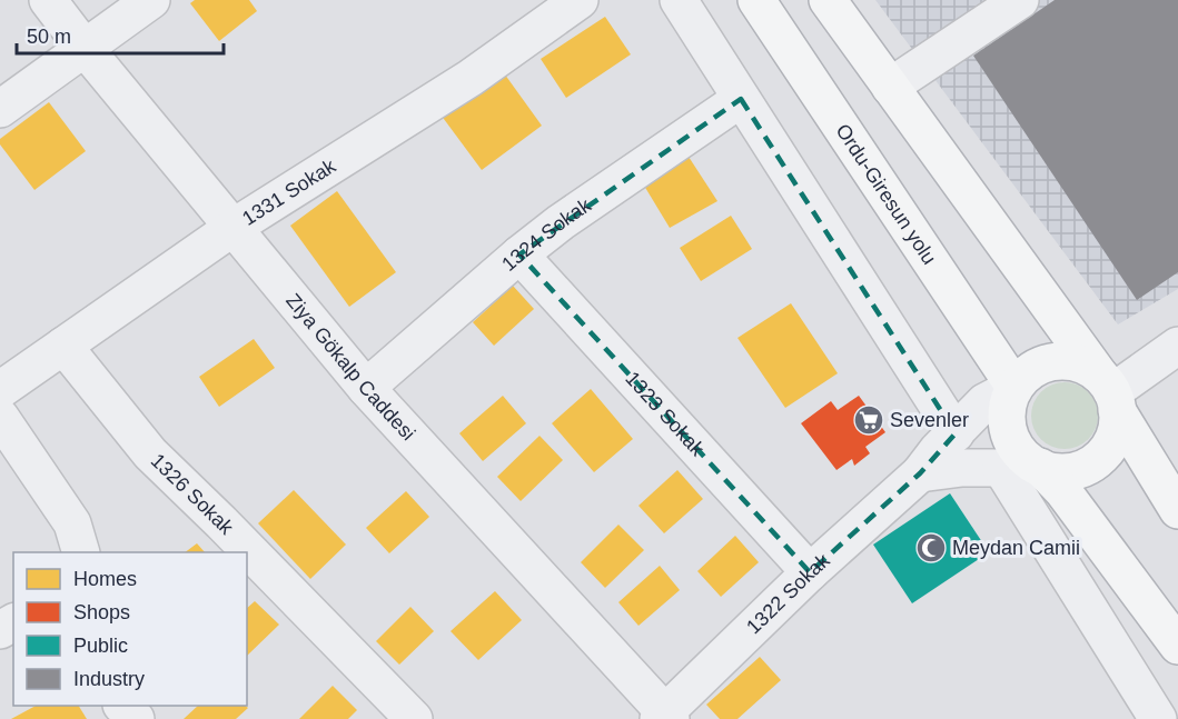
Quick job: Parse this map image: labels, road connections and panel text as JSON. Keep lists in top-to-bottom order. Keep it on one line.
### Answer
{"streets":{"highway":["Ordu-Giresun yolu"],"street":["1331 Sokak","1324 Sokak","Ziya Gökalp Caddesi","1323 Sokak","1326 Sokak","1322 Sokak"]},"crossings":[["1331 Sokak","Ziya Gökalp Caddesi"],["1331 Sokak","1326 Sokak"],["Ordu-Giresun yolu","1322 Sokak"],["1324 Sokak","Ziya Gökalp Caddesi"],["1324 Sokak","1323 Sokak"],["Ziya Gökalp Caddesi","1322 Sokak"],["1323 Sokak","1322 Sokak"]],"places":{"supermarket":["Sevenler"],"mosque":["Meydan Camii"]},"legend":["Homes","Shops","Public","Industry"],"scale_bar":"50 m"}
